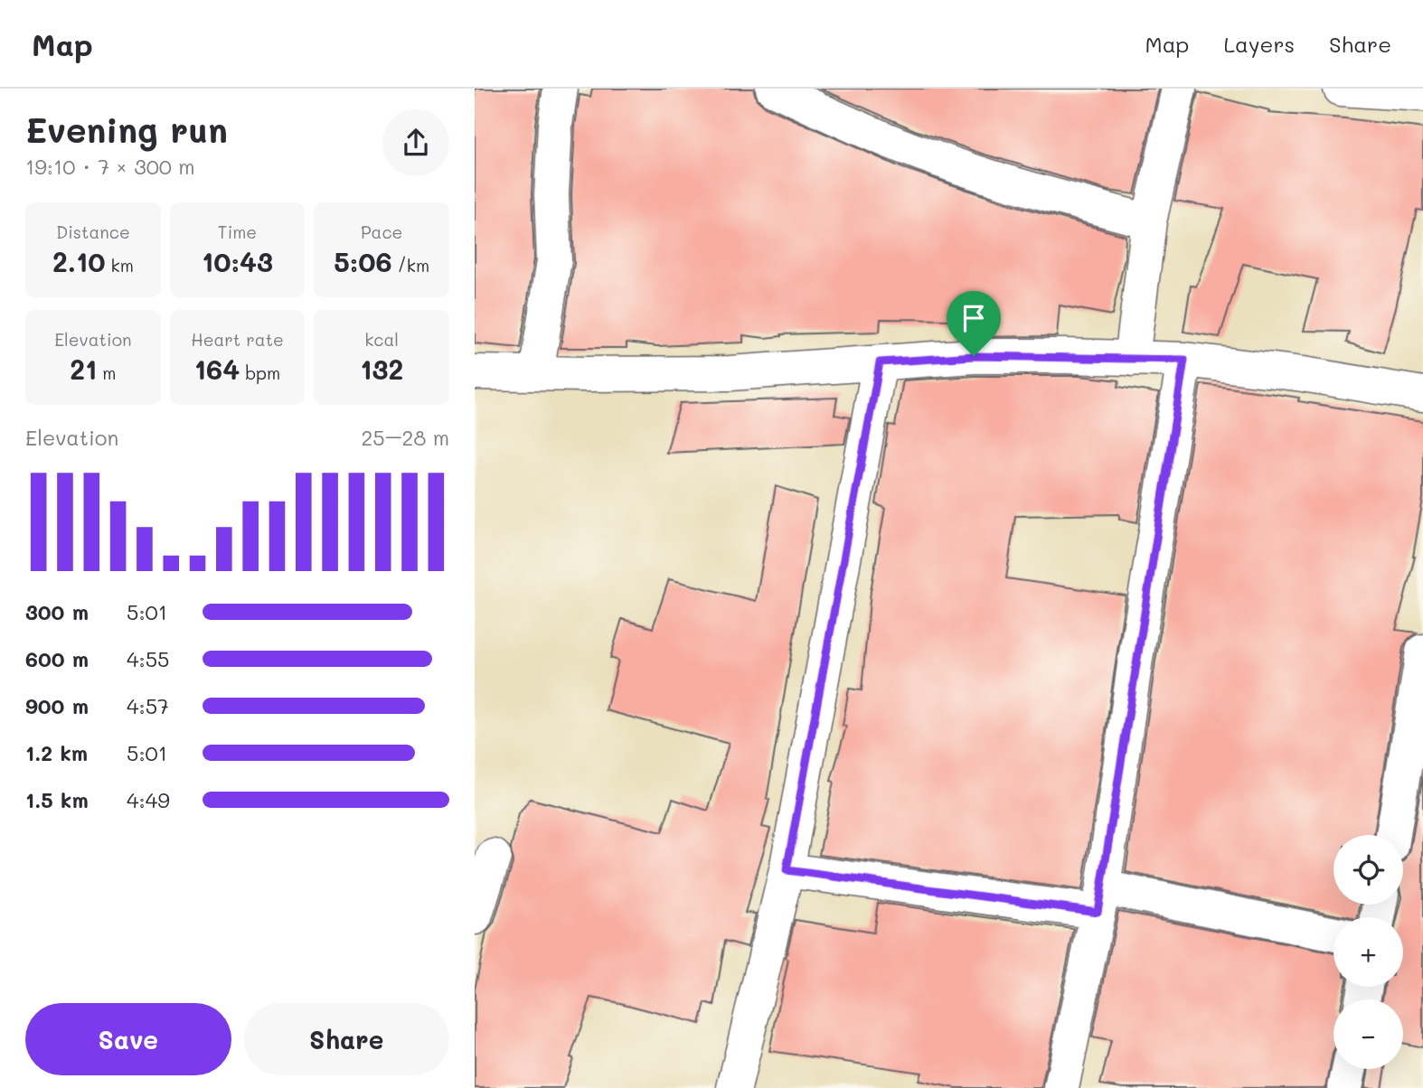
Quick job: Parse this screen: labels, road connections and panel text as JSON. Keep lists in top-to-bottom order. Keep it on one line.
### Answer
{"page":{"header":"Map","nav":["Map","Layers","Share"],"heading":["Evening run","19:10 · 7 × 300 m"],"stats":[["Distance","2.10 km"],["Time","10:43"],["Pace","5:06 /km"],["Elevation","21 m"],["Heart rate","164 bpm"],["kcal","132"]],"chart":["Elevation","25–28 m"],"list":[{"name":"300 m","note":"5:01"},{"name":"600 m","note":"4:55"},{"name":"900 m","note":"4:57"},{"name":"1.2 km","note":"5:01"},{"name":"1.5 km","note":"4:49"}],"map_buttons":["+","−"],"buttons":["Save","Share"]}}
